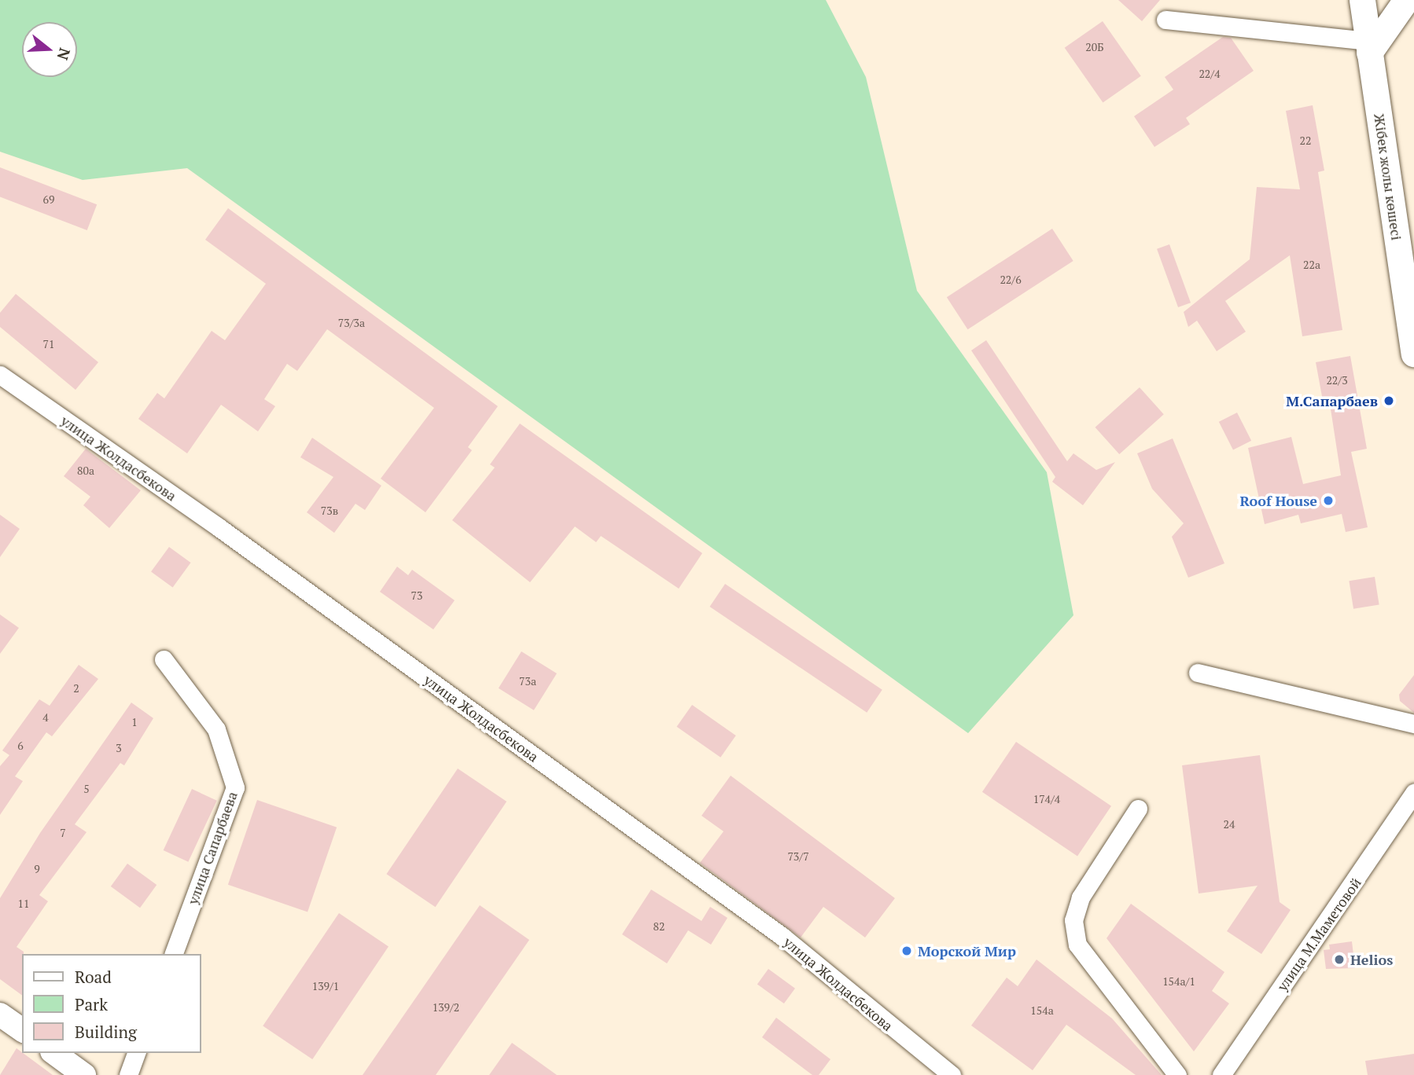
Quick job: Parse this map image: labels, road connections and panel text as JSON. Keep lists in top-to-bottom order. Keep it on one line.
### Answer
{"streets":{"main road":["Жібек жолы көшесі"],"street":["улица Жолдасбекова","улица Сапарбаева","улица М.Маметовой"]},"places":["М.Сапарбаев","Roof House","Морской Мир","Helios"],"house_numbers":["20Б","22/4","22","69","22а","22/6","73/3а","71","22/3","80а","73в","73","73а","2","4","1","6","3","5","174/4","24","7","73/7","9","11","82","154а/1","139/1","139/2","154а"],"legend":["Road","Park","Building"],"north":"right"}
